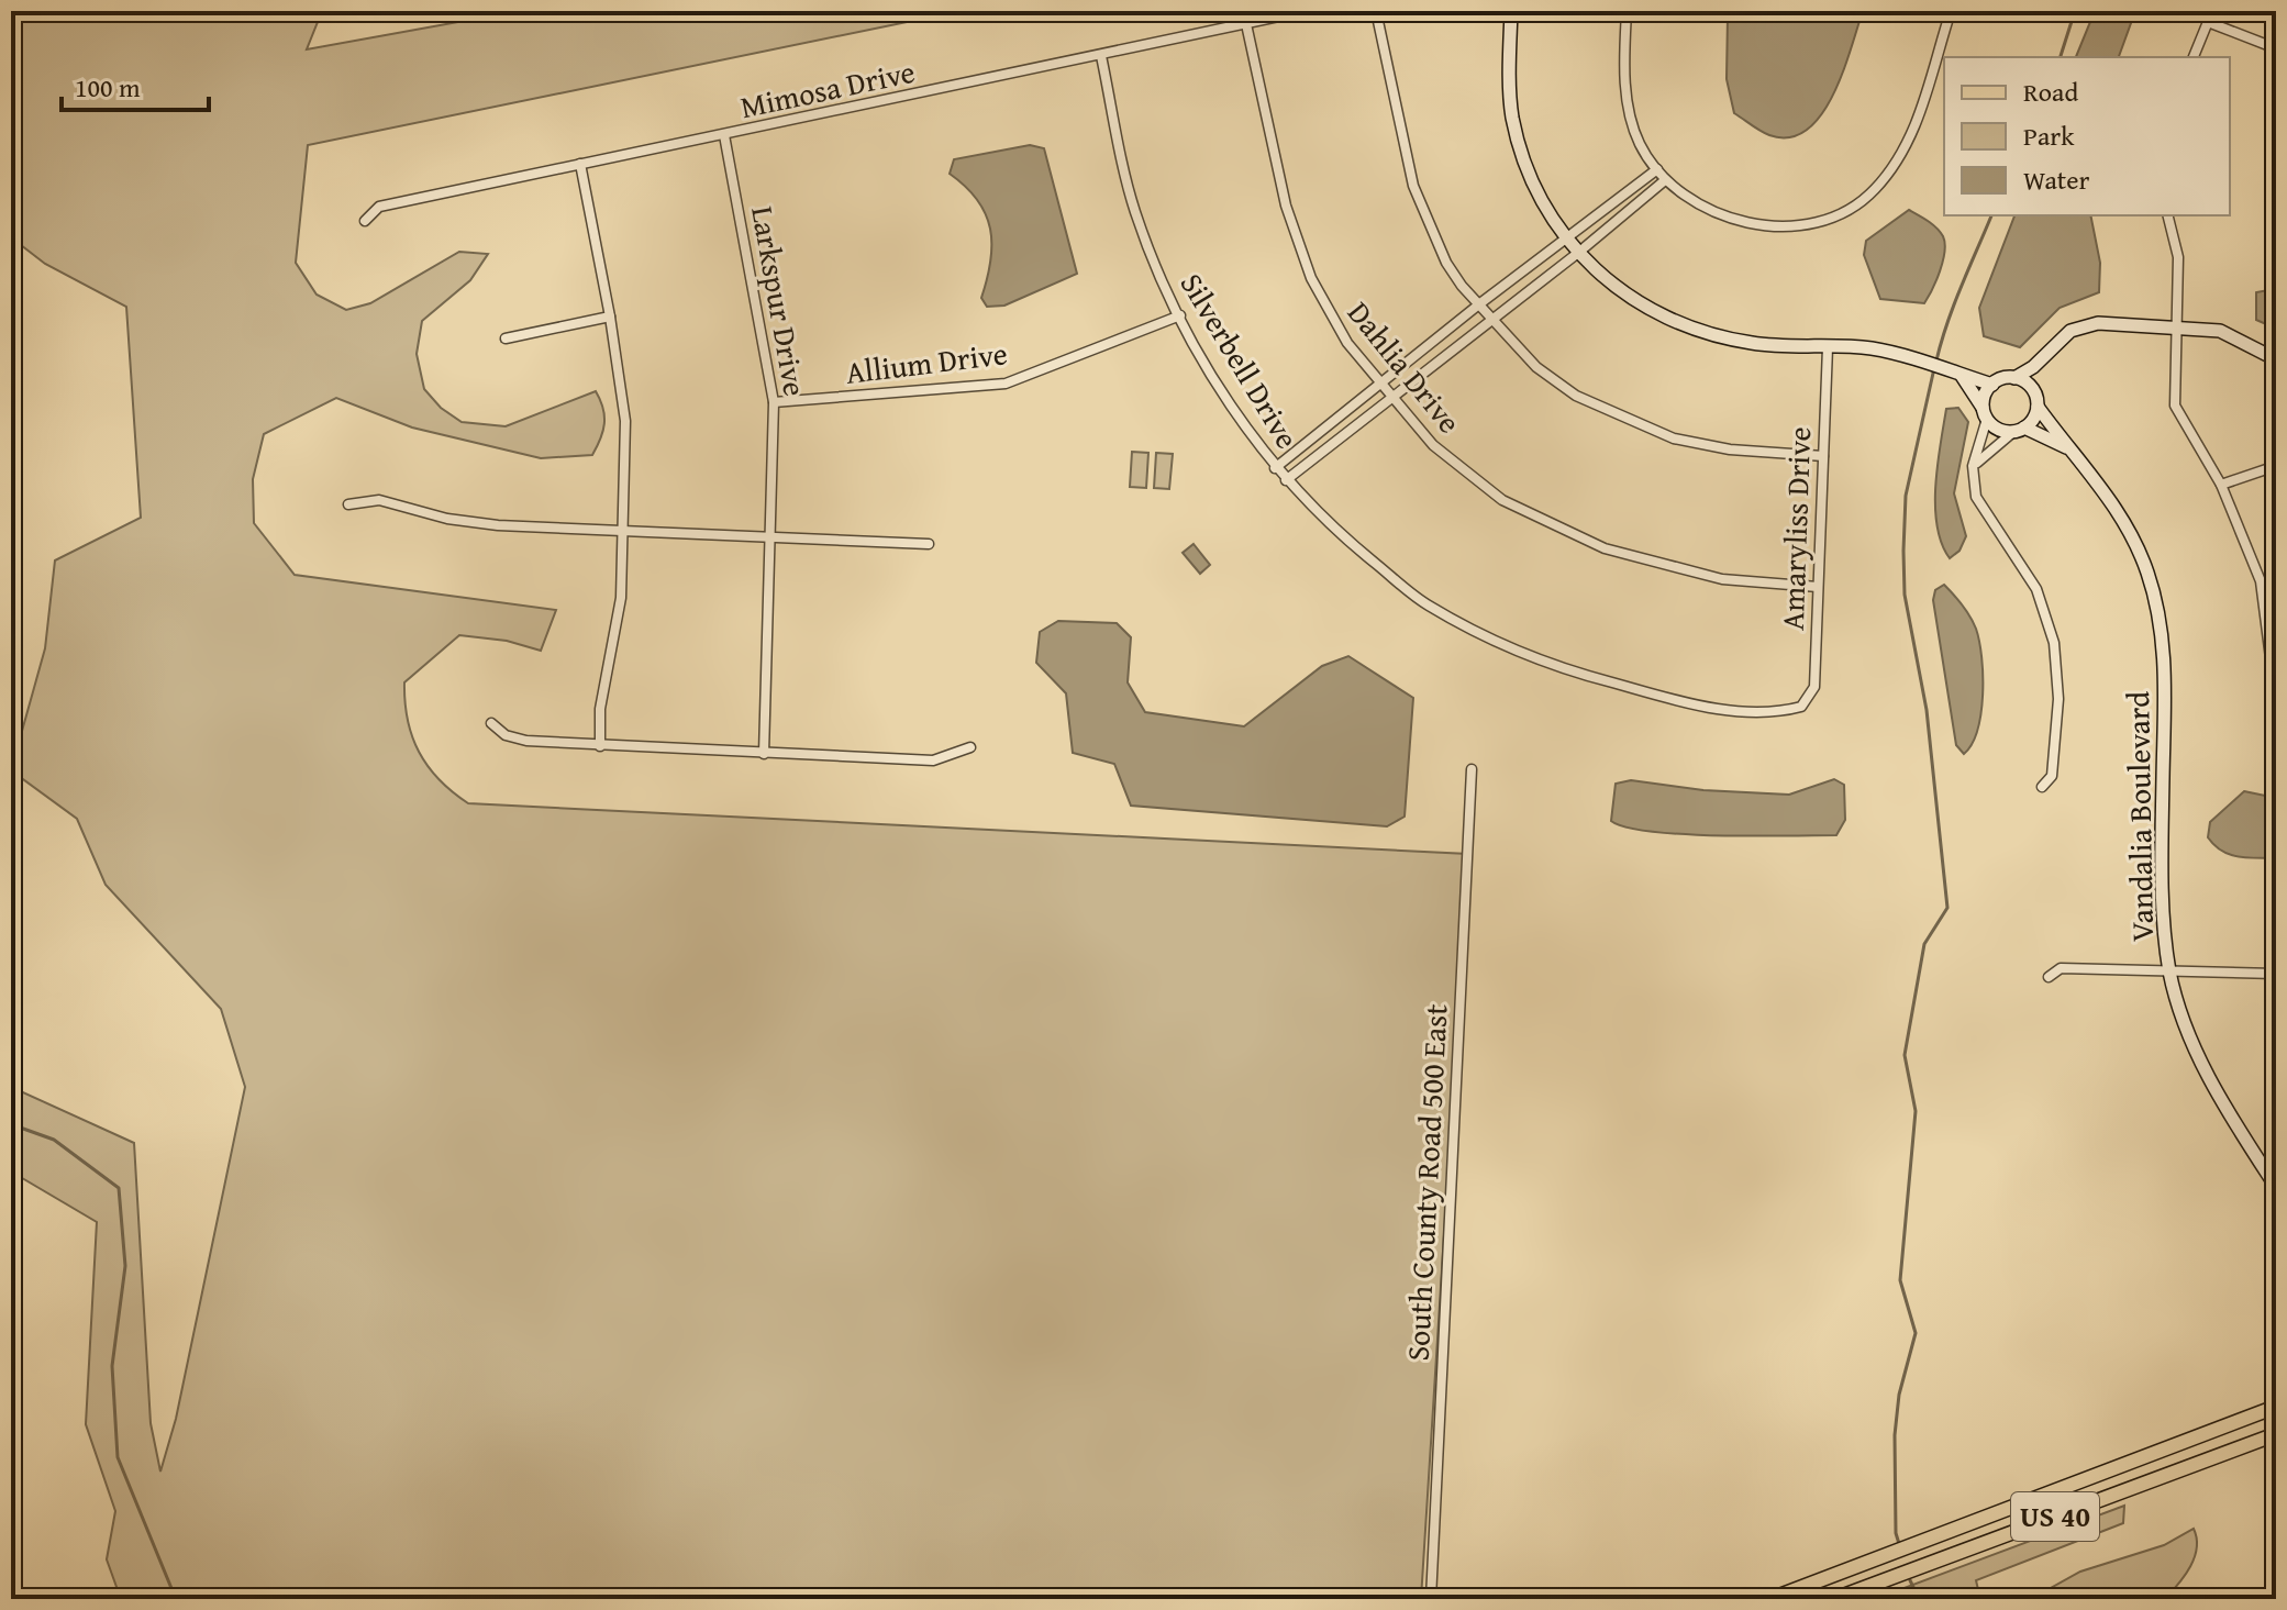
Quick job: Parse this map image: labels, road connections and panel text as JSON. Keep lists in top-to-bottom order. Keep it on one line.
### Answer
{"streets":{"main road":["US 40"],"street":["Mimosa Drive","Larkspur Drive","Silverbell Drive","Allium Drive","Dahlia Drive","Amaryliss Drive","Vandalia Boulevard","South County Road 500 East"]},"crossings":[["Mimosa Drive","Larkspur Drive"],["Mimosa Drive","Silverbell Drive"],["Mimosa Drive","Dahlia Drive"],["Larkspur Drive","Allium Drive"],["Silverbell Drive","Allium Drive"],["Silverbell Drive","Amaryliss Drive"],["Dahlia Drive","Amaryliss Drive"]],"legend":["Road","Park","Water"],"scale_bar":"100 m"}
